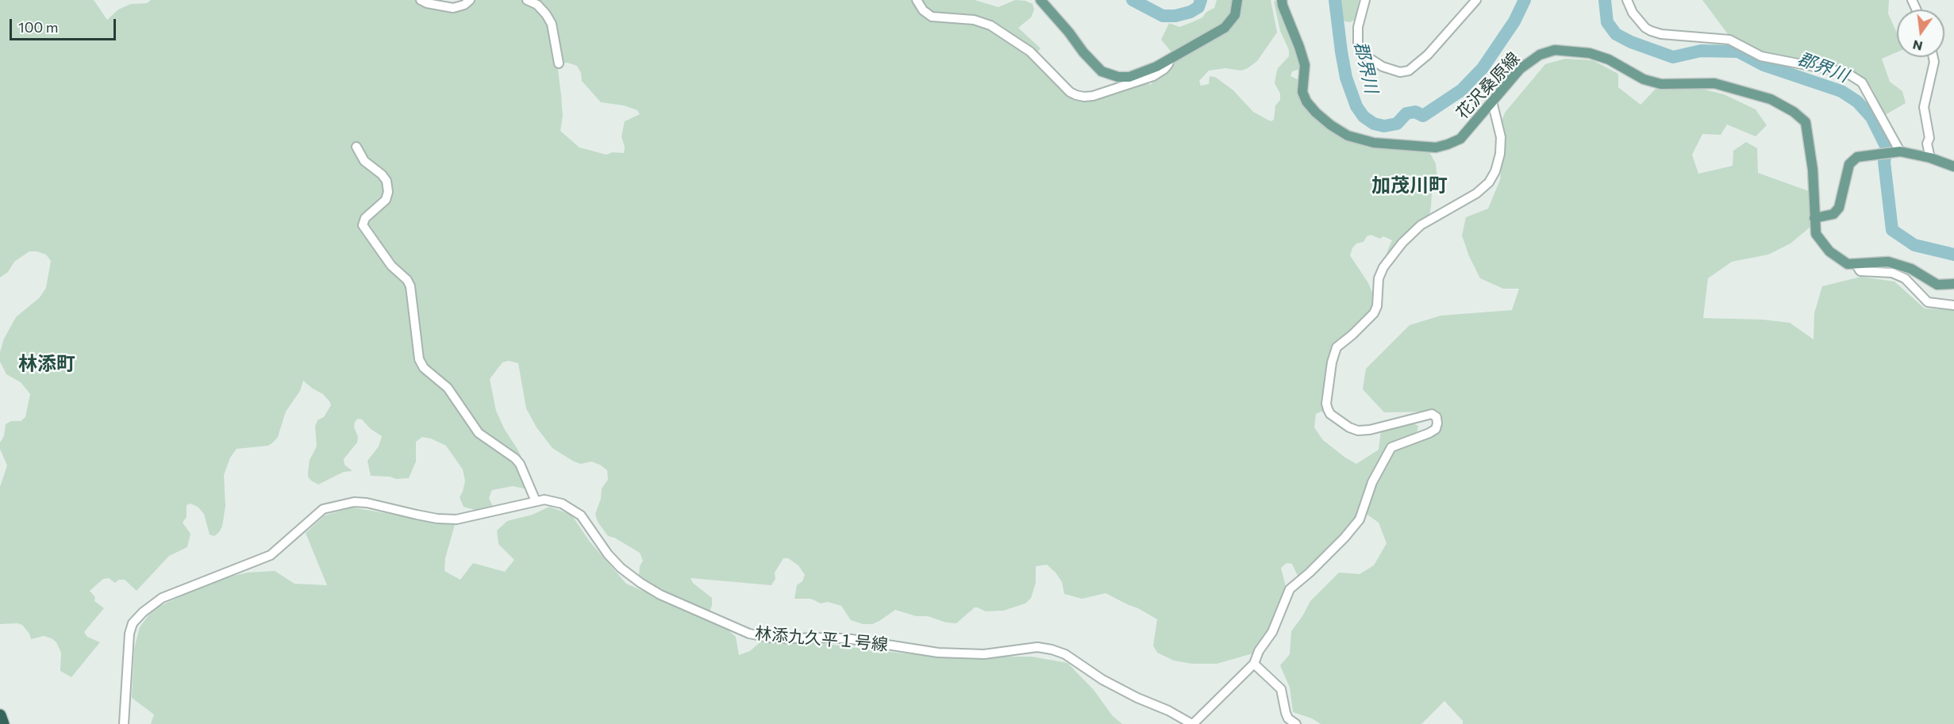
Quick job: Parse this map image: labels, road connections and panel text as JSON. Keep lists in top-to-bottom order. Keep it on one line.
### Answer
{"streets":{"main road":["花沢桑原線"],"street":["林添九久平１号線"]},"districts":["加茂川町","林添町"],"water":["郡界川"],"scale_bar":"100 m","north":"bottom"}
